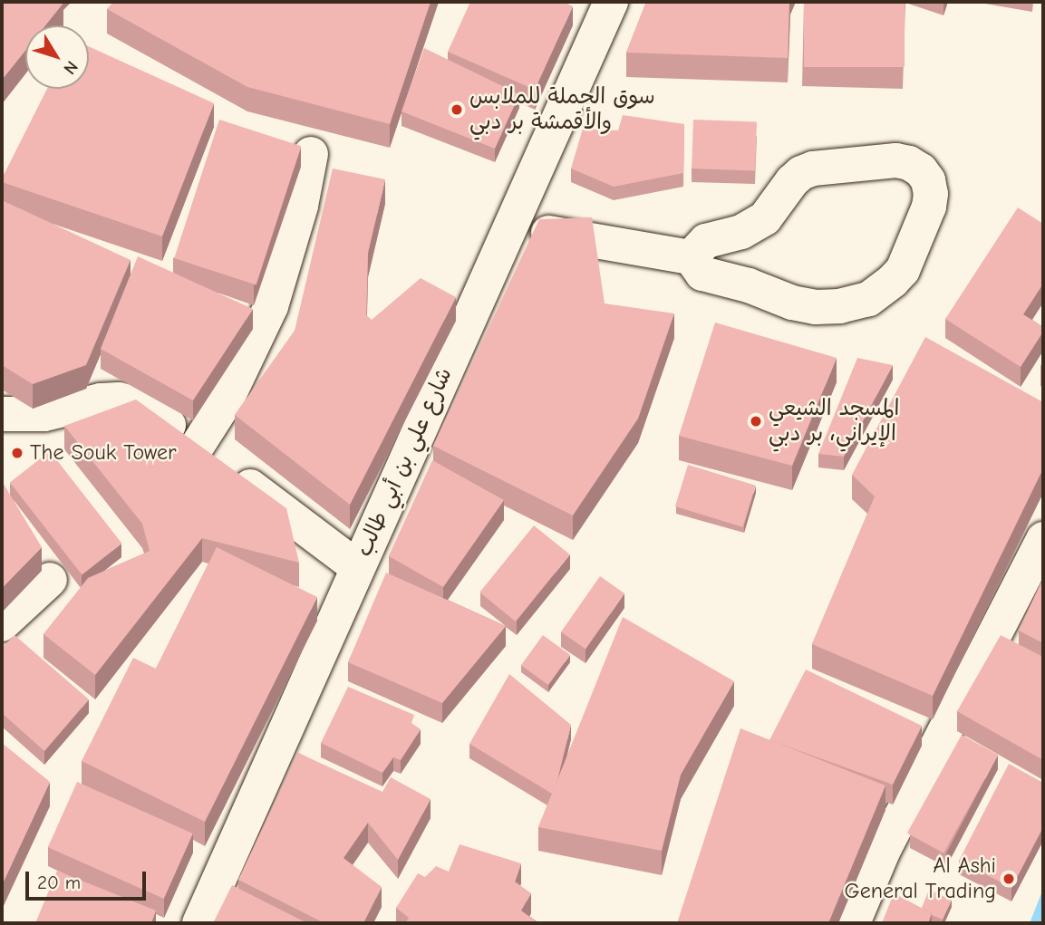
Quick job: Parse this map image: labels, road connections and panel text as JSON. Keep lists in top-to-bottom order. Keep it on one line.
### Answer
{"streets":{"street":["شارع علي بن أبي طالب"]},"places":["سوق الجملة للملابس والأقمشة بر دبي","المسجد الشيعي الإيراني، بر دبي","The Souk Tower","Al Ashi General Trading"],"scale_bar":"20 m","north":"bottom right"}
